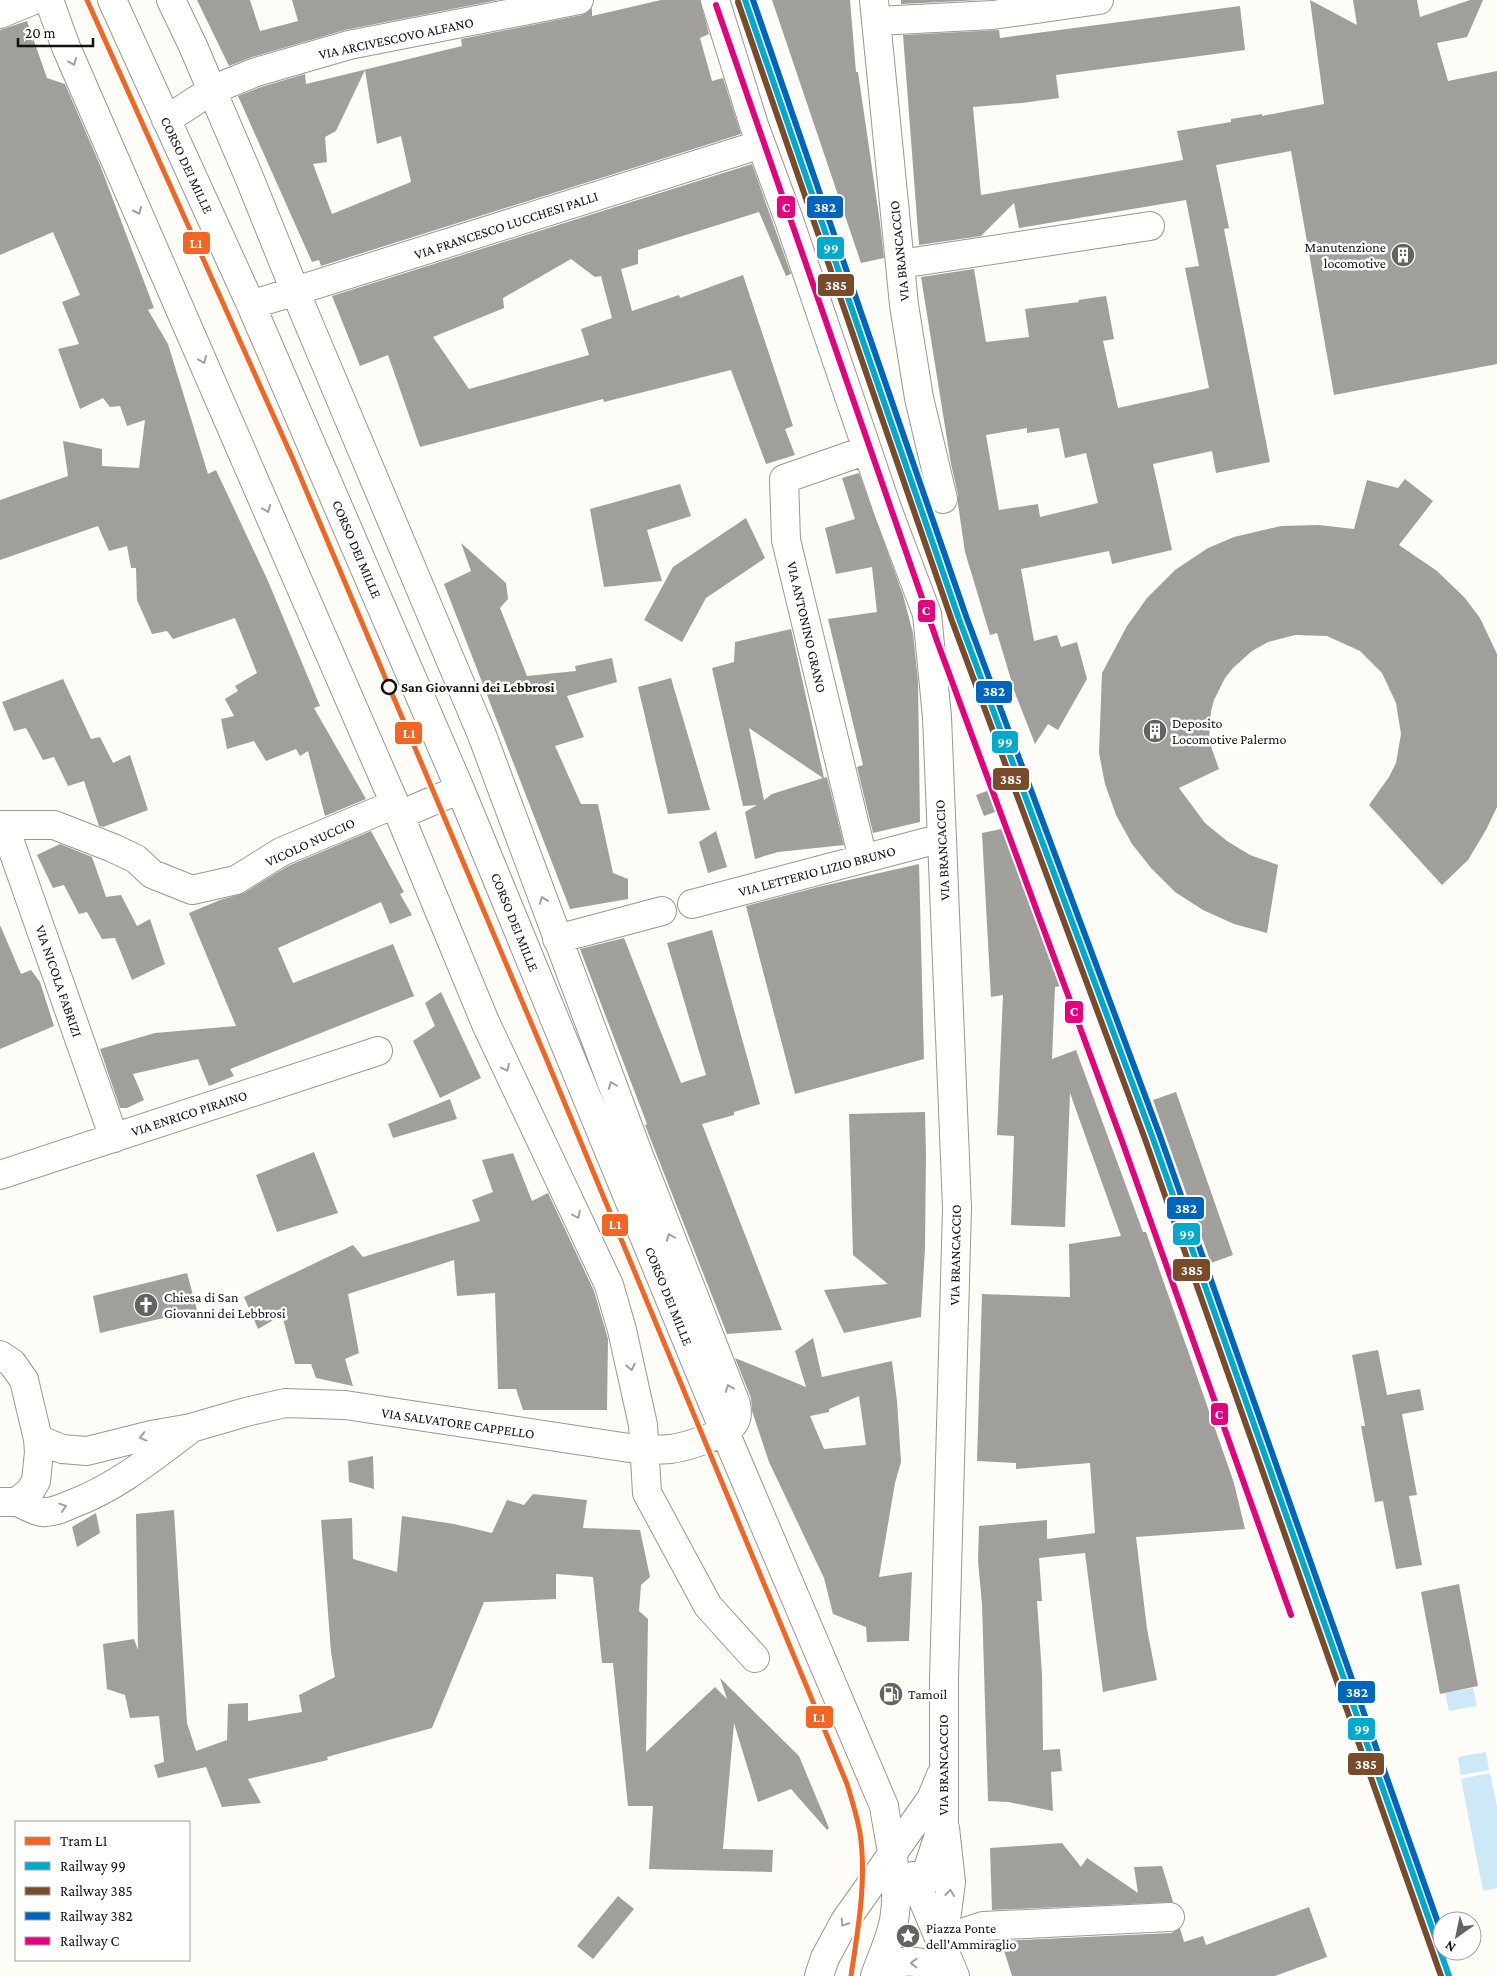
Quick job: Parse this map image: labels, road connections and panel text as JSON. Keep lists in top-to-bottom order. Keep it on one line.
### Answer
{"streets":{"street":["VIA ARCIVESCOVO ALFANO","CORSO DEI MILLE","VIA FRANCESCO LUCCHESI PALLI","VIA BRANCACCIO","VIA ANTONINO GRANO","VICOLO NUCCIO","VIA LETTERIO LIZIO BRUNO","VIA NICOLA FABRIZI","VIA ENRICO PIRAINO","VIA SALVATORE CAPPELLO"]},"crossings":[["VIA ARCIVESCOVO ALFANO","CORSO DEI MILLE"],["CORSO DEI MILLE","VIA FRANCESCO LUCCHESI PALLI"],["CORSO DEI MILLE","VICOLO NUCCIO"],["CORSO DEI MILLE","VIA SALVATORE CAPPELLO"],["VIA FRANCESCO LUCCHESI PALLI","VIA BRANCACCIO"],["VIA BRANCACCIO","VIA ANTONINO GRANO"],["VIA BRANCACCIO","VIA LETTERIO LIZIO BRUNO"],["VIA ANTONINO GRANO","VIA LETTERIO LIZIO BRUNO"],["VICOLO NUCCIO","VIA NICOLA FABRIZI"],["VIA NICOLA FABRIZI","VIA ENRICO PIRAINO"]],"places":{"building":["Manutenzione locomotive","Deposito Locomotive Palermo"],"other":["San Giovanni dei Lebbrosi"],"church":["Chiesa di San Giovanni dei Lebbrosi"],"fuel station":["Tamoil"],"place":["Piazza Ponte dell'Ammiraglio"]},"lines":["tram line L1","rail line 99","rail line 382","rail line 385","rail line C"],"legend":["Tram L1","Railway 99","Railway 385","Railway 382","Railway C"],"scale_bar":"20 m","north":"bottom left"}
